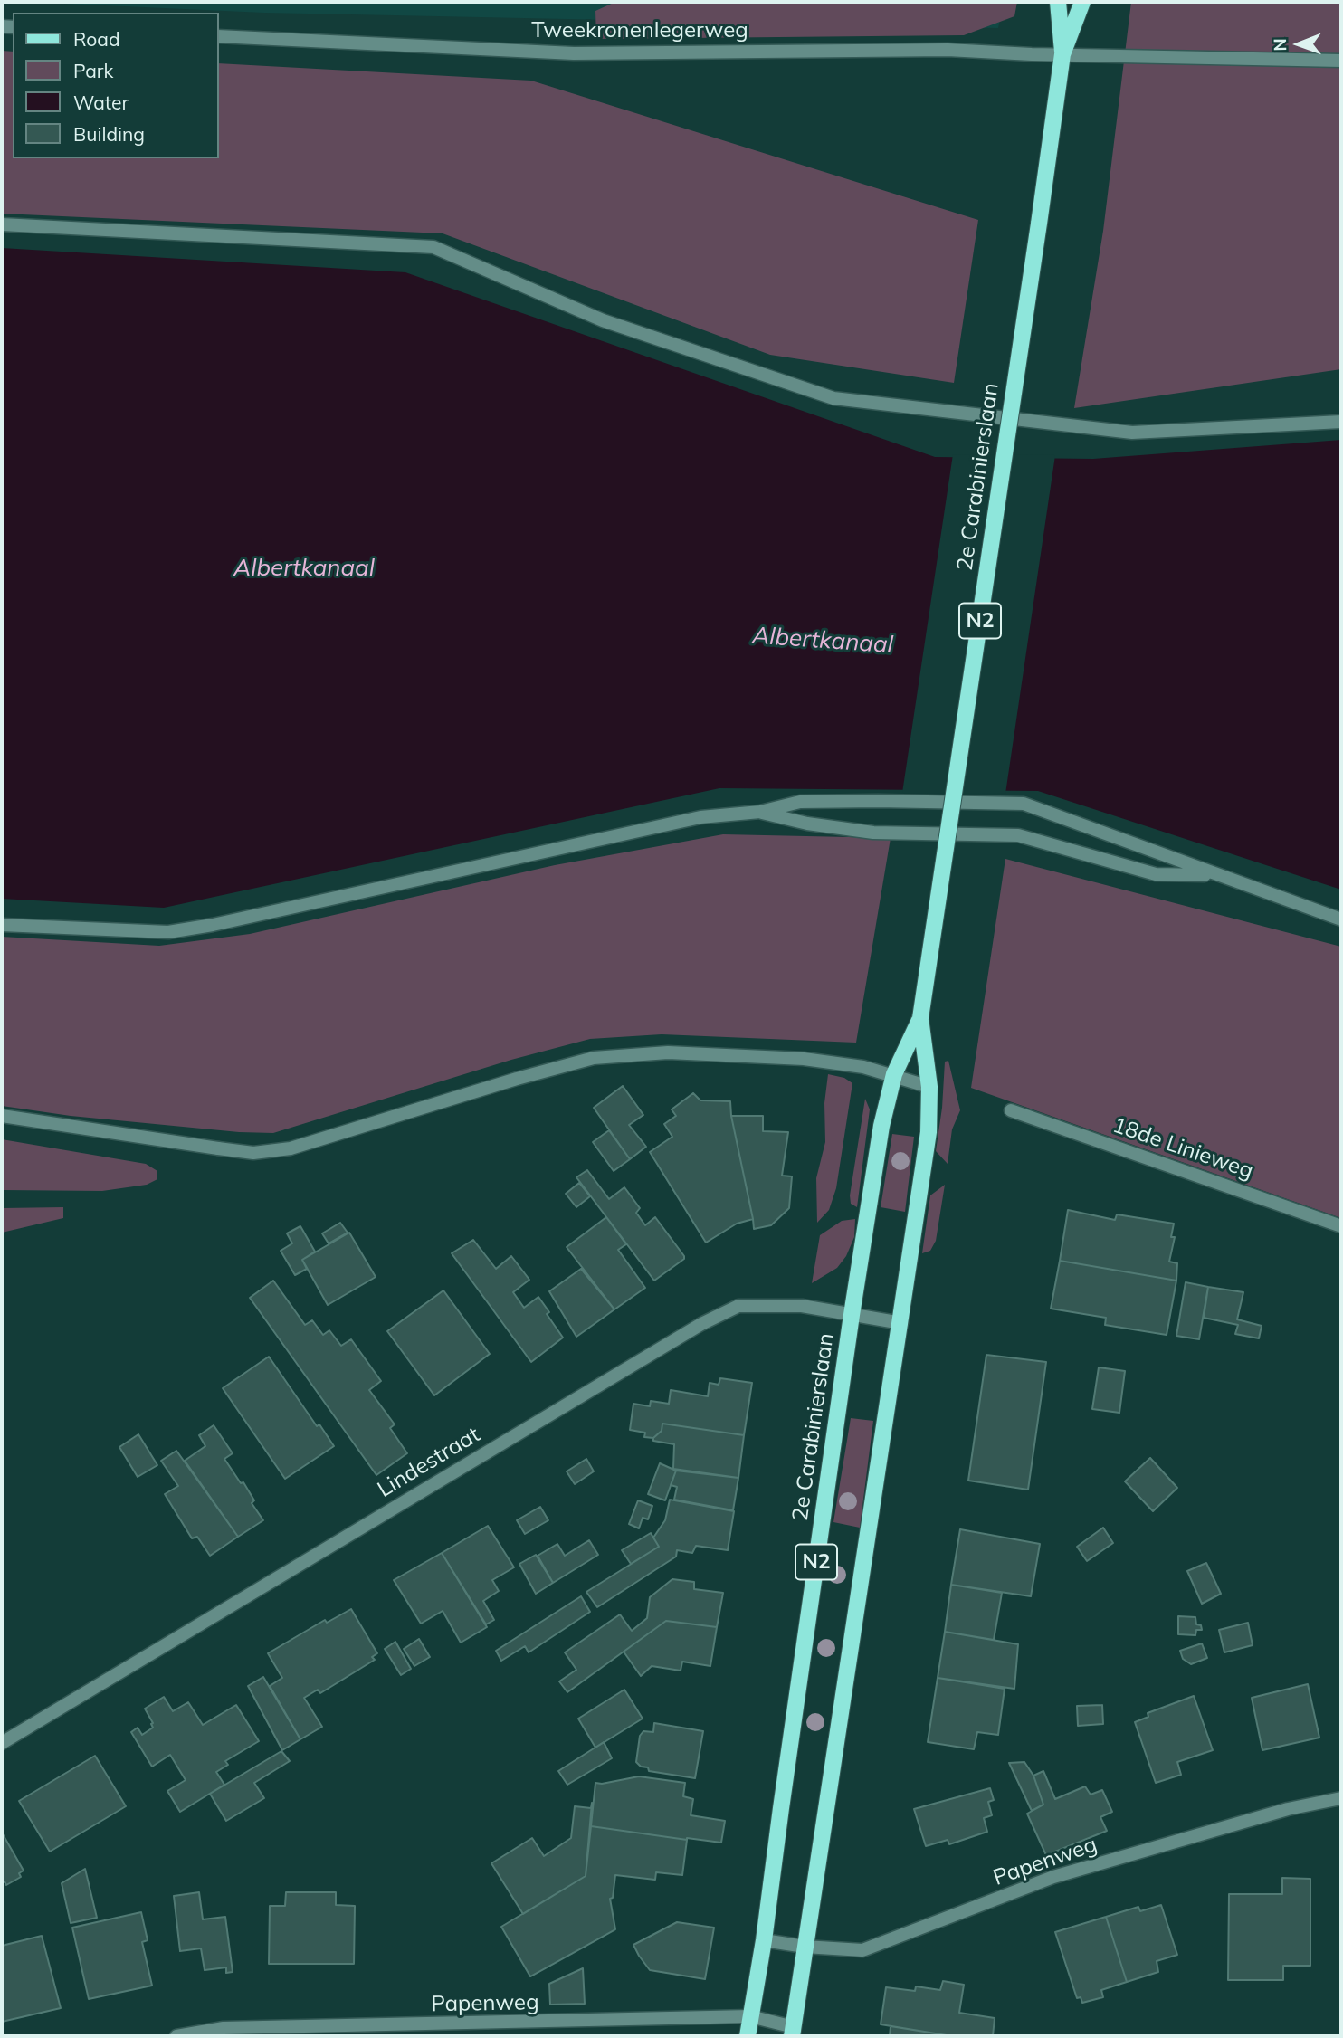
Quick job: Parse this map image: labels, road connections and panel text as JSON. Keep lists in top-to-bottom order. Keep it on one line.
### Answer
{"streets":{"main road":["2e Carabinierslaan","N2"],"street":["Tweekronenlegerweg","18de Linieweg","Lindestraat","Papenweg"]},"crossings":[["Tweekronenlegerweg","2e Carabinierslaan"],["2e Carabinierslaan","Lindestraat"],["2e Carabinierslaan","Papenweg"]],"water":["Albertkanaal"],"legend":["Road","Park","Water","Building"],"north":"left"}
